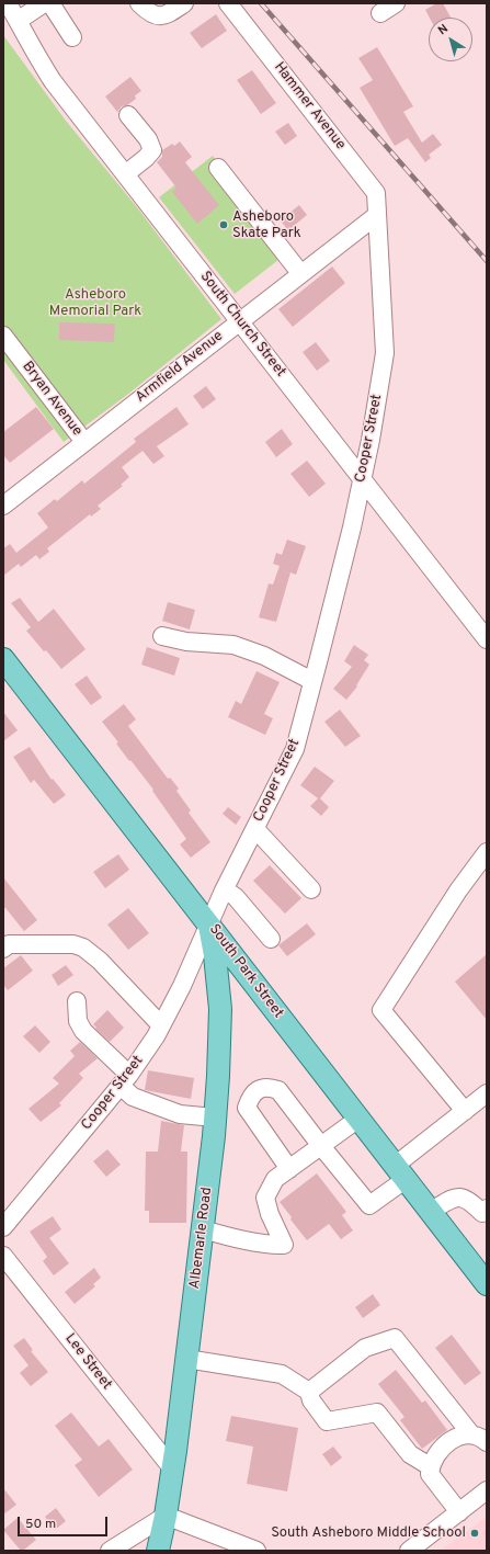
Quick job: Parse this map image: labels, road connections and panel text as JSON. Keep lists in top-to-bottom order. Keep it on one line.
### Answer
{"streets":{"main road":["South Park Street","Albemarle Road"],"street":["Hammer Avenue","South Church Street","Armfield Avenue","Bryan Avenue","Cooper Street","Lee Street"]},"crossings":[["Hammer Avenue","Armfield Avenue"],["Hammer Avenue","Cooper Street"],["South Church Street","Armfield Avenue"],["South Church Street","Cooper Street"],["Armfield Avenue","Bryan Avenue"],["Armfield Avenue","Cooper Street"],["Cooper Street","South Park Street"],["Cooper Street","Albemarle Road"],["South Park Street","Albemarle Road"],["Albemarle Road","Lee Street"]],"parks":["Asheboro Memorial Park"],"places":["Asheboro Skate Park","South Asheboro Middle School"],"scale_bar":"50 m","north":"top left"}
